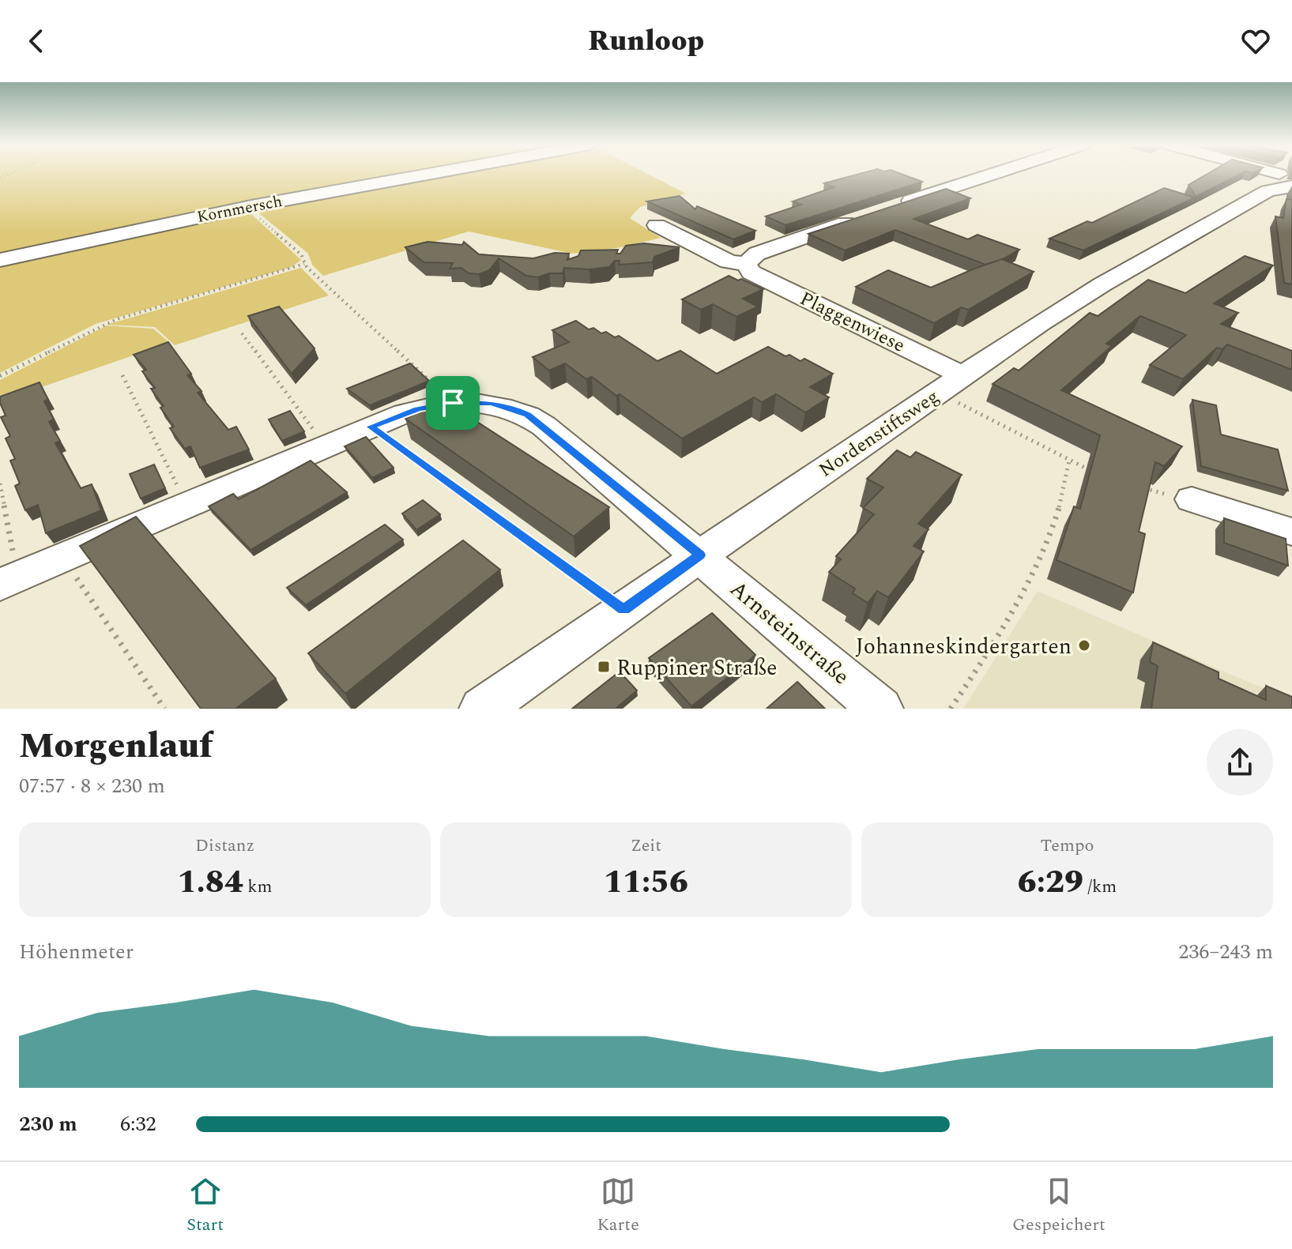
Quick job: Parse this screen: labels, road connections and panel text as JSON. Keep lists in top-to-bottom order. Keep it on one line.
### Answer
{"streets":{"street":["Kornmersch","Plaggenwiese","Nordenstiftsweg","Arnsteinstraße"]},"crossings":[["Plaggenwiese","Nordenstiftsweg"],["Nordenstiftsweg","Arnsteinstraße"]],"places":{"other":["Johanneskindergarten"],"transit":["Ruppiner Straße"]},"page":{"header":"Runloop","heading":["Morgenlauf","07:57 · 8 × 230 m"],"stats":[["Distanz","1.84 km"],["Zeit","11:56"],["Tempo","6:29 /km"]],"chart":["Höhenmeter","236–243 m"],"list":[{"name":"230 m","note":"6:32"}],"tabs":["Start","Karte","Gespeichert"]}}
